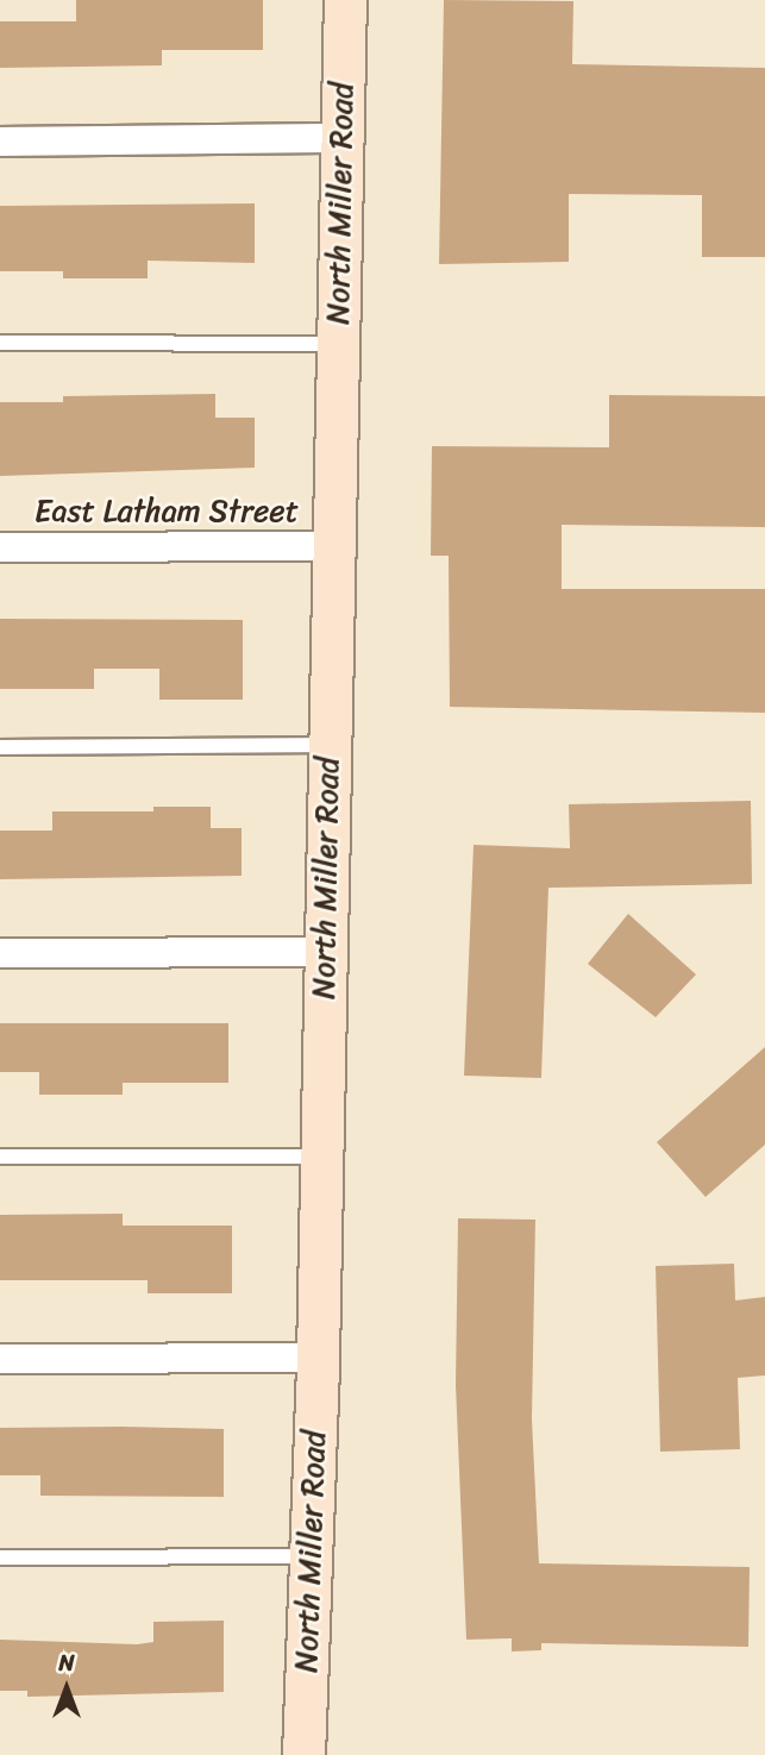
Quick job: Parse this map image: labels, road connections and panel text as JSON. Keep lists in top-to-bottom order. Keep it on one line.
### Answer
{"streets":{"street":["North Miller Road","East Latham Street"]},"crossings":[["North Miller Road","East Latham Street"]],"north":"top"}
